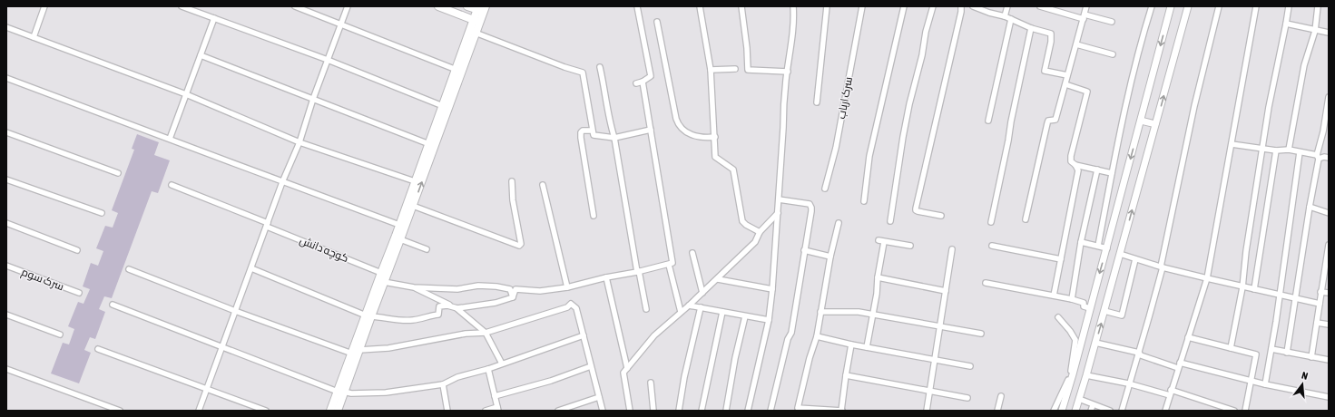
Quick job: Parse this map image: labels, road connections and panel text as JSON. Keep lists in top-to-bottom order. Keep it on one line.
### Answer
{"streets":{"street":["سرک ارباب","کوچه دانش","سرک سوم"]},"north":"top"}
